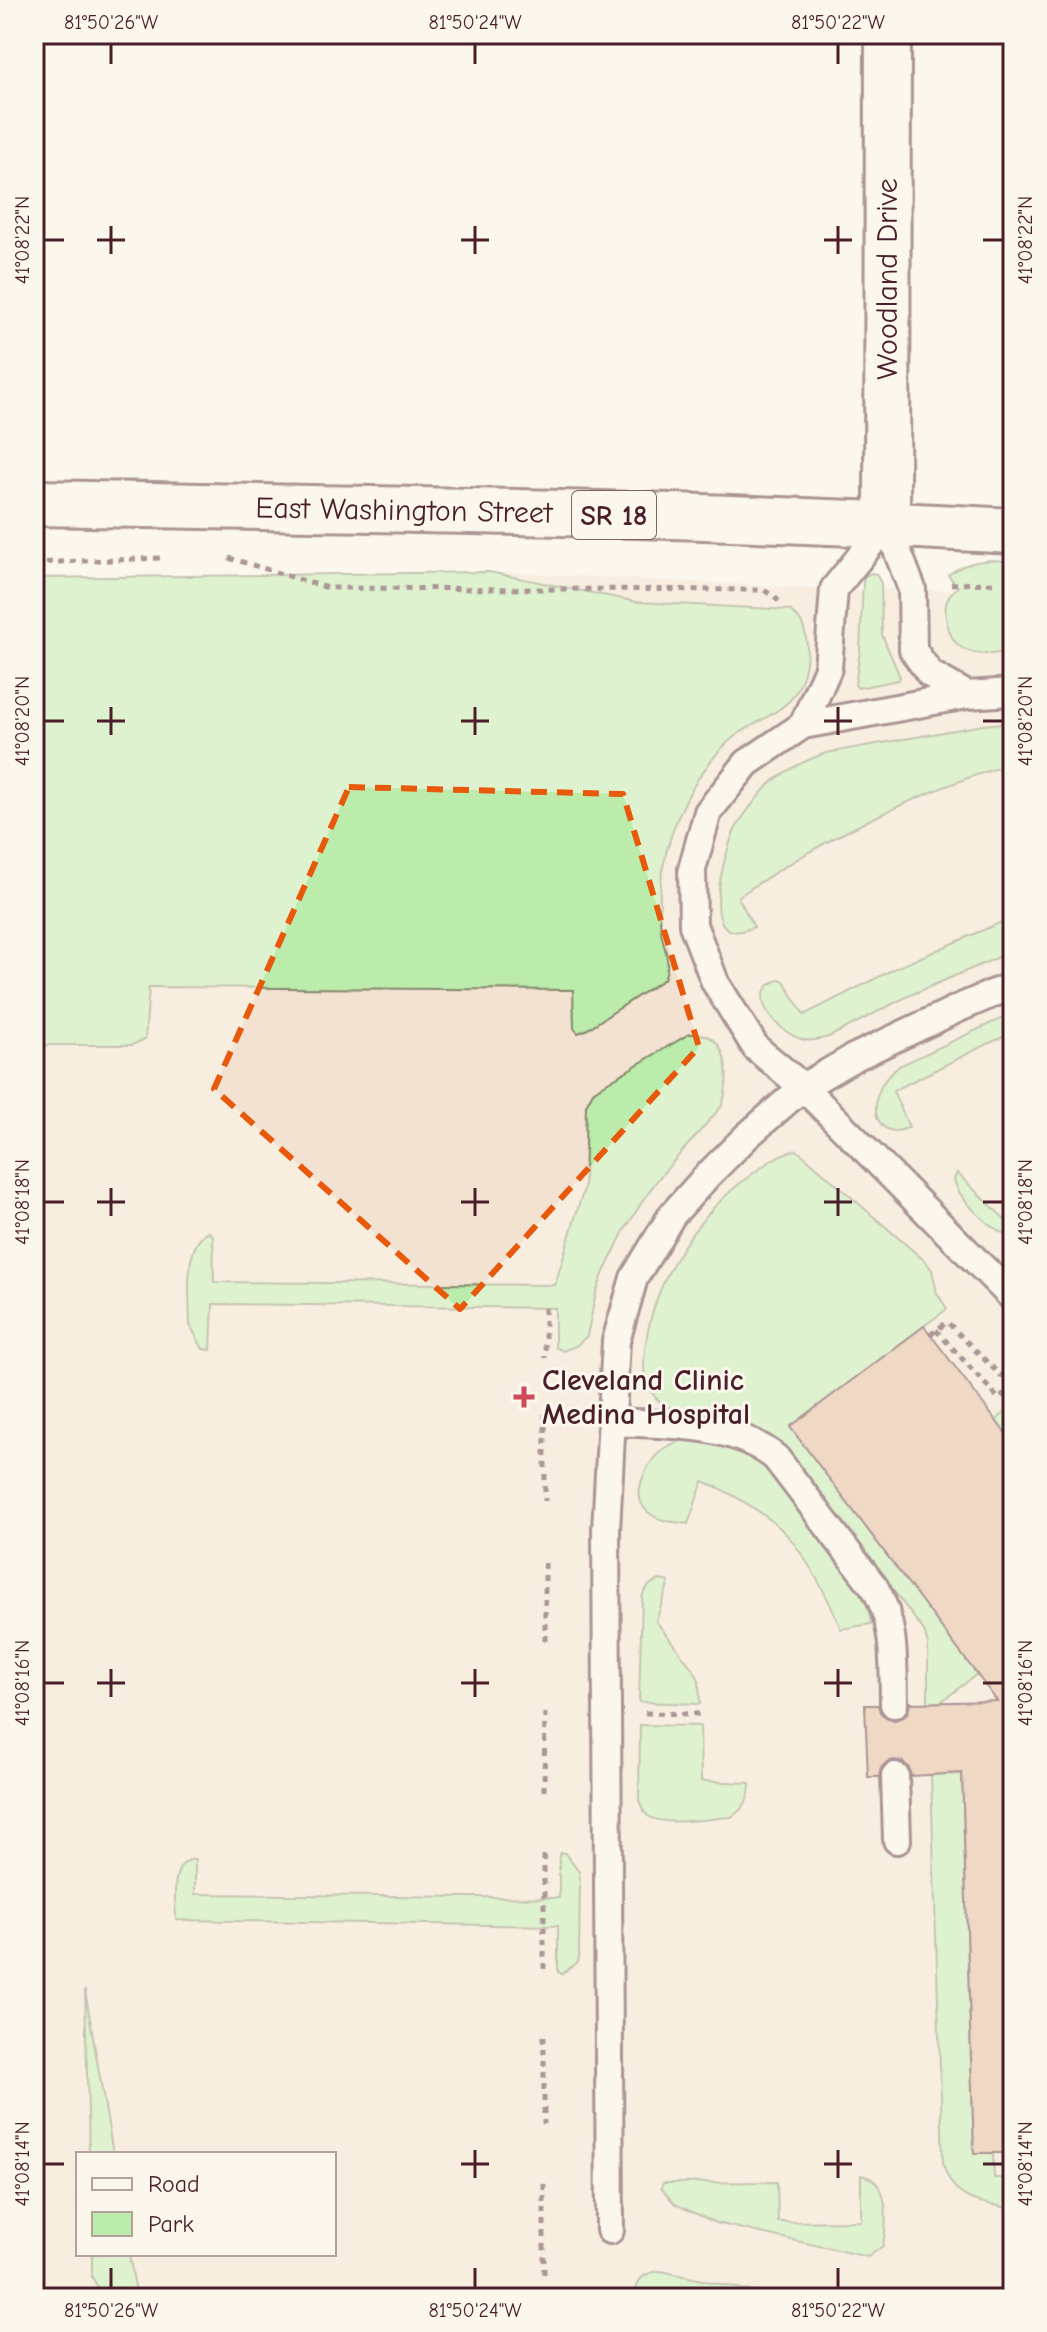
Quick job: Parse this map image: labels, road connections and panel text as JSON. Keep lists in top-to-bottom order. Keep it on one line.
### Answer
{"streets":{"main road":["Woodland Drive","East Washington Street","SR 18"]},"crossings":[["Woodland Drive","East Washington Street"]],"places":{"health":["Cleveland Clinic Medina Hospital"]},"legend":["Road","Park"],"coordinates":["81°50'26\"W","81°50'24\"W","81°50'22\"W","41°08'22\"N","41°08'20\"N","41°08'18\"N","41°08'16\"N","41°08'14\"N"]}
